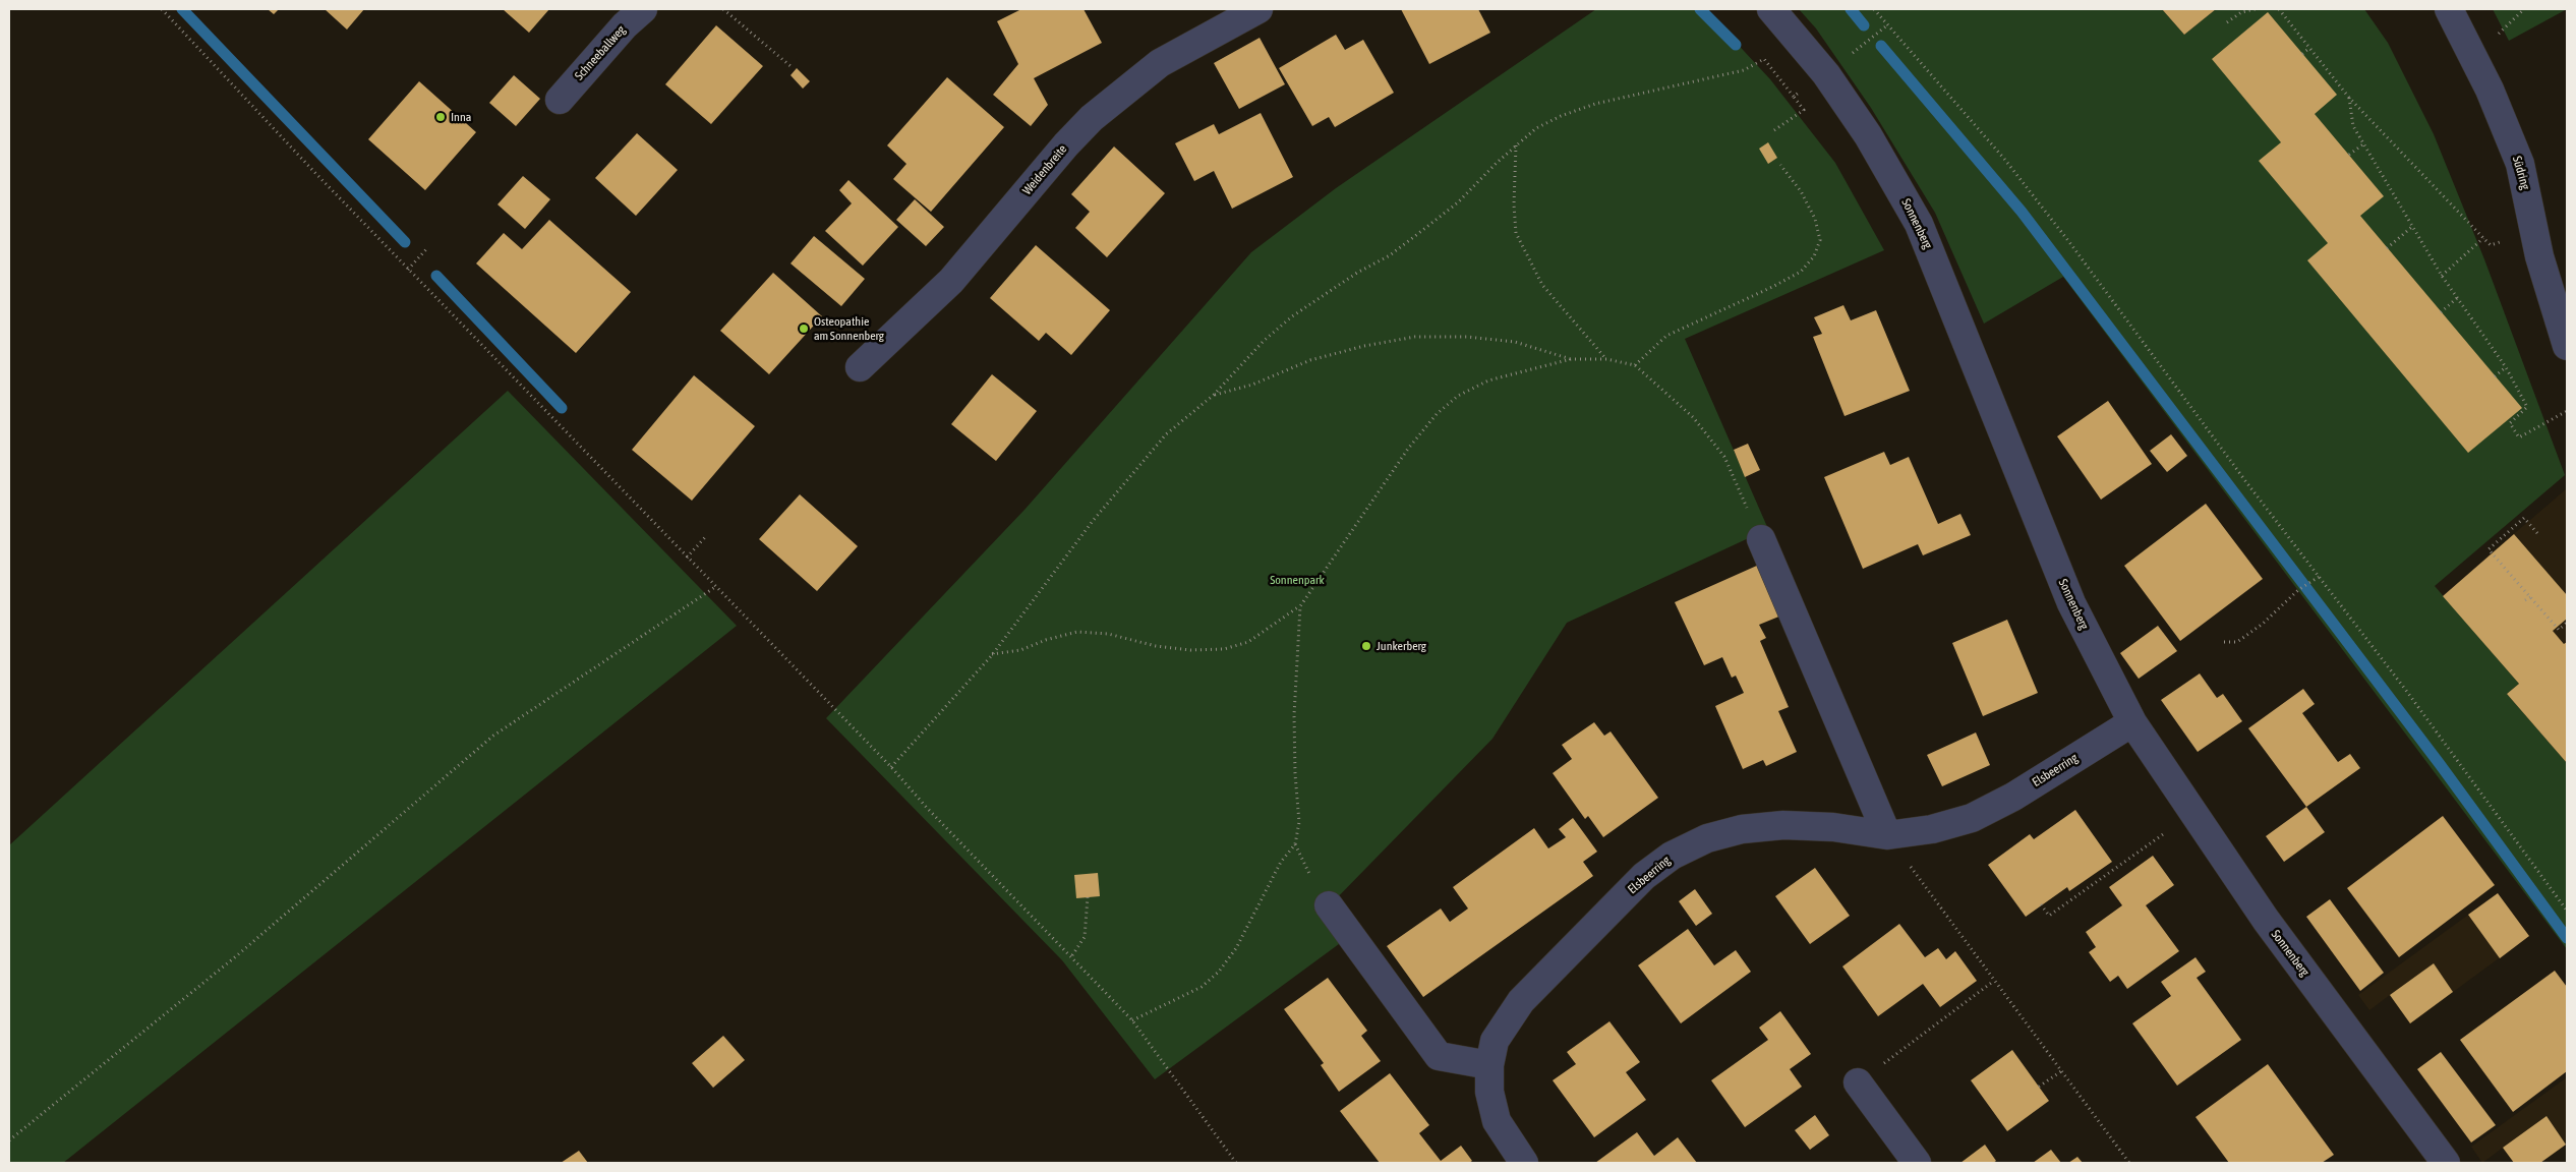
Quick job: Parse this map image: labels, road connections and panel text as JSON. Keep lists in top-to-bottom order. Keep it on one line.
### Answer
{"streets":{"street":["Schneeballweg","Weidenbreite","Südring","Sonnenberg","Elsbeerring"]},"crossings":[["Sonnenberg","Elsbeerring"]],"parks":["Sonnenpark"],"places":["Inna","Osteopathie am Sonnenberg","Junkerberg"]}
